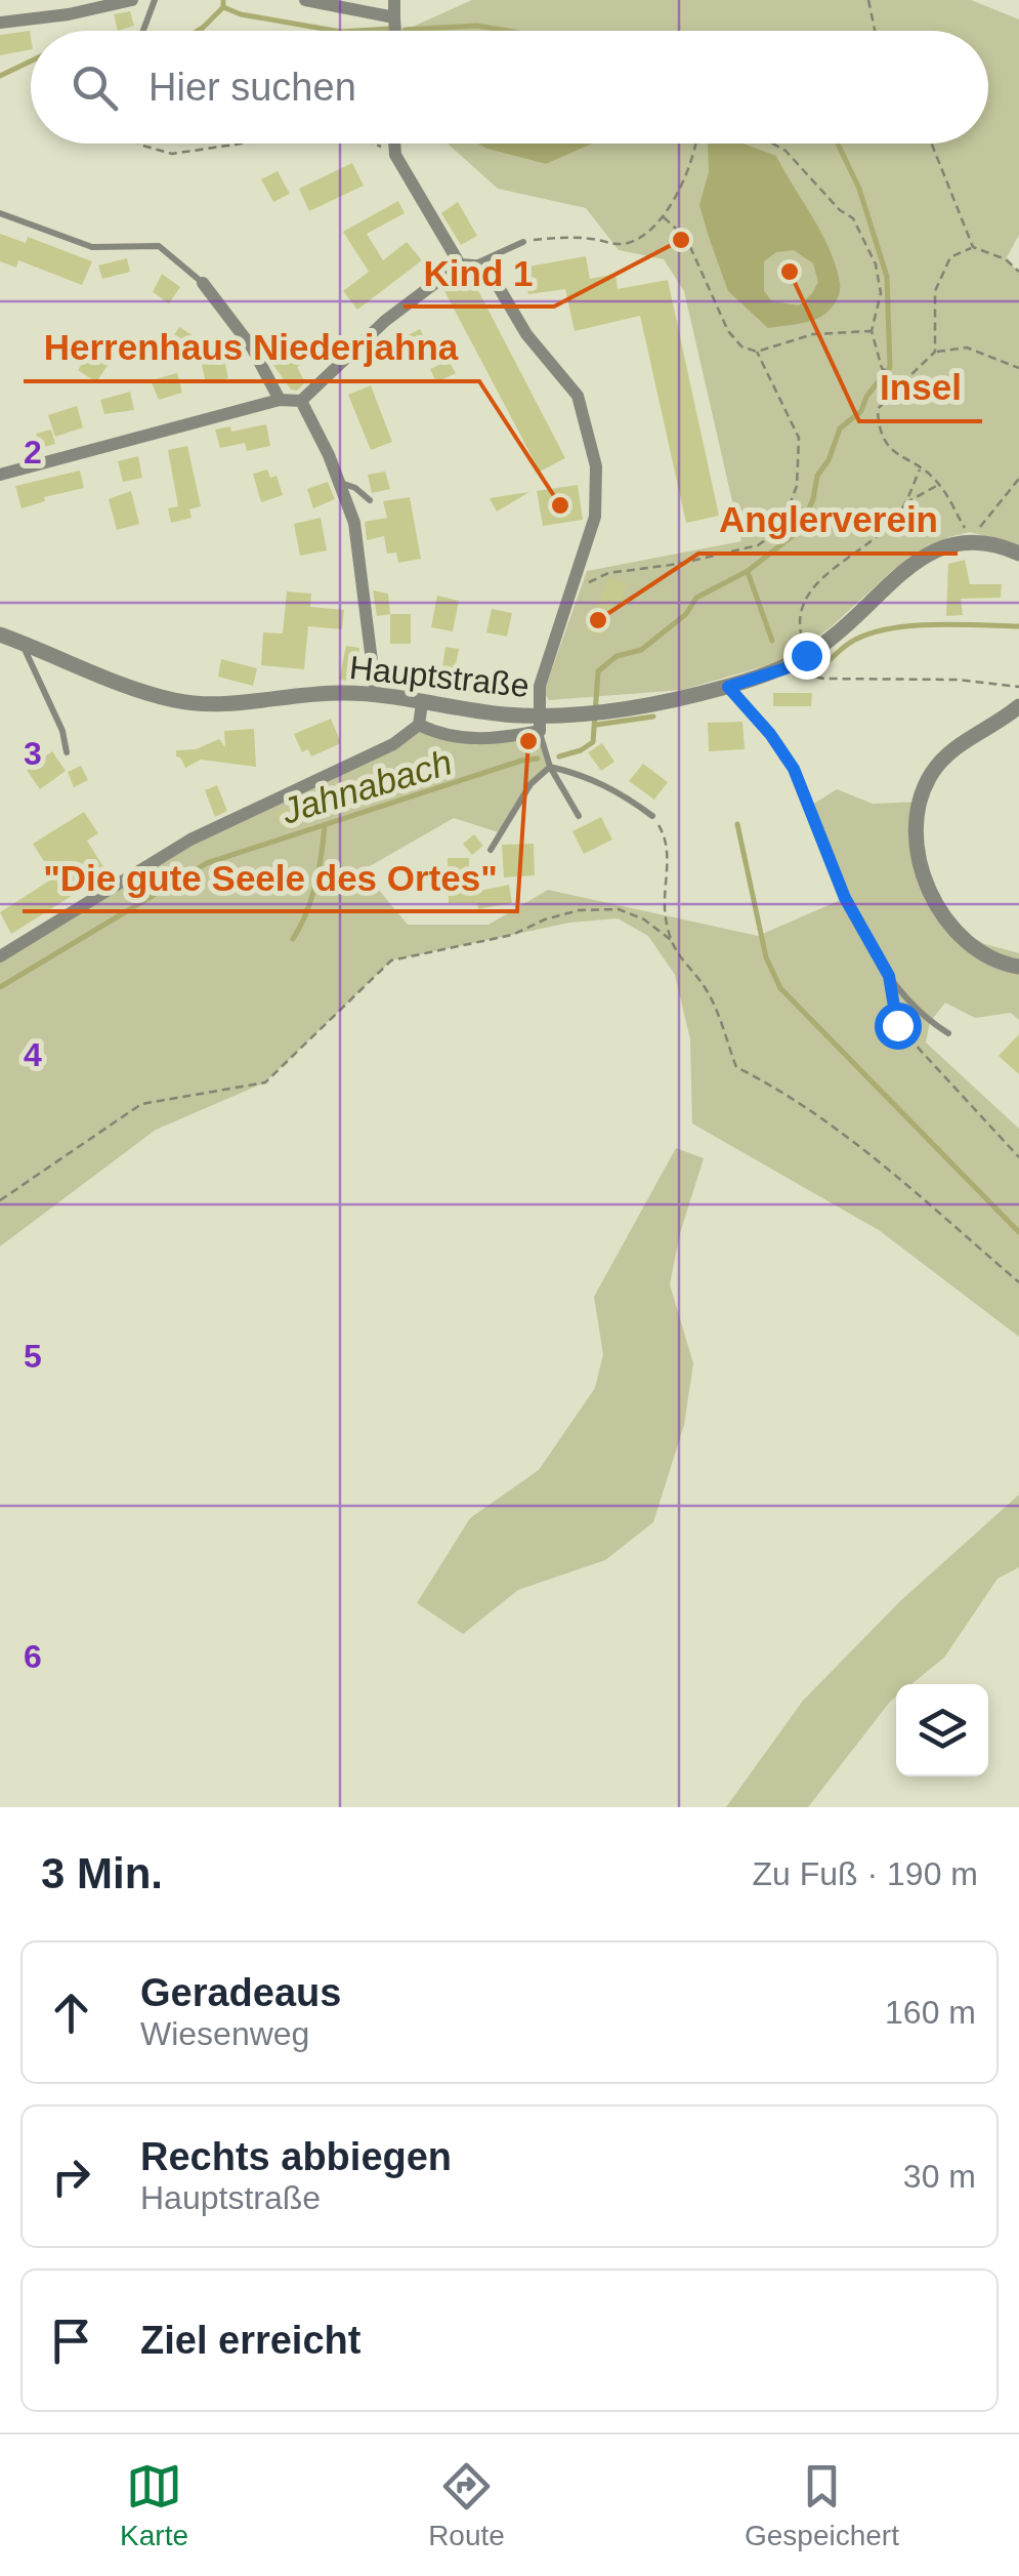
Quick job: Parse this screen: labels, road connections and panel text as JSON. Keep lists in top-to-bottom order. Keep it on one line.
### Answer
{"streets":{"street":["Hauptstraße"]},"water":["Jahnabach"],"places":["Kind 1","Insel","Herrenhaus Niederjahna","Anglerverein","\"Die gute Seele des Ortes\""],"page":{"search":"Hier suchen","heading":["3 Min.","Zu Fuß · 190 m"],"list":[["Geradeaus","Wiesenweg","160 m"],["Rechts abbiegen","Hauptstraße","30 m"],"Ziel erreicht"],"nav":["Karte","Route","Gespeichert"]},"grid":{"rows":["2","3","4","5","6"]}}
